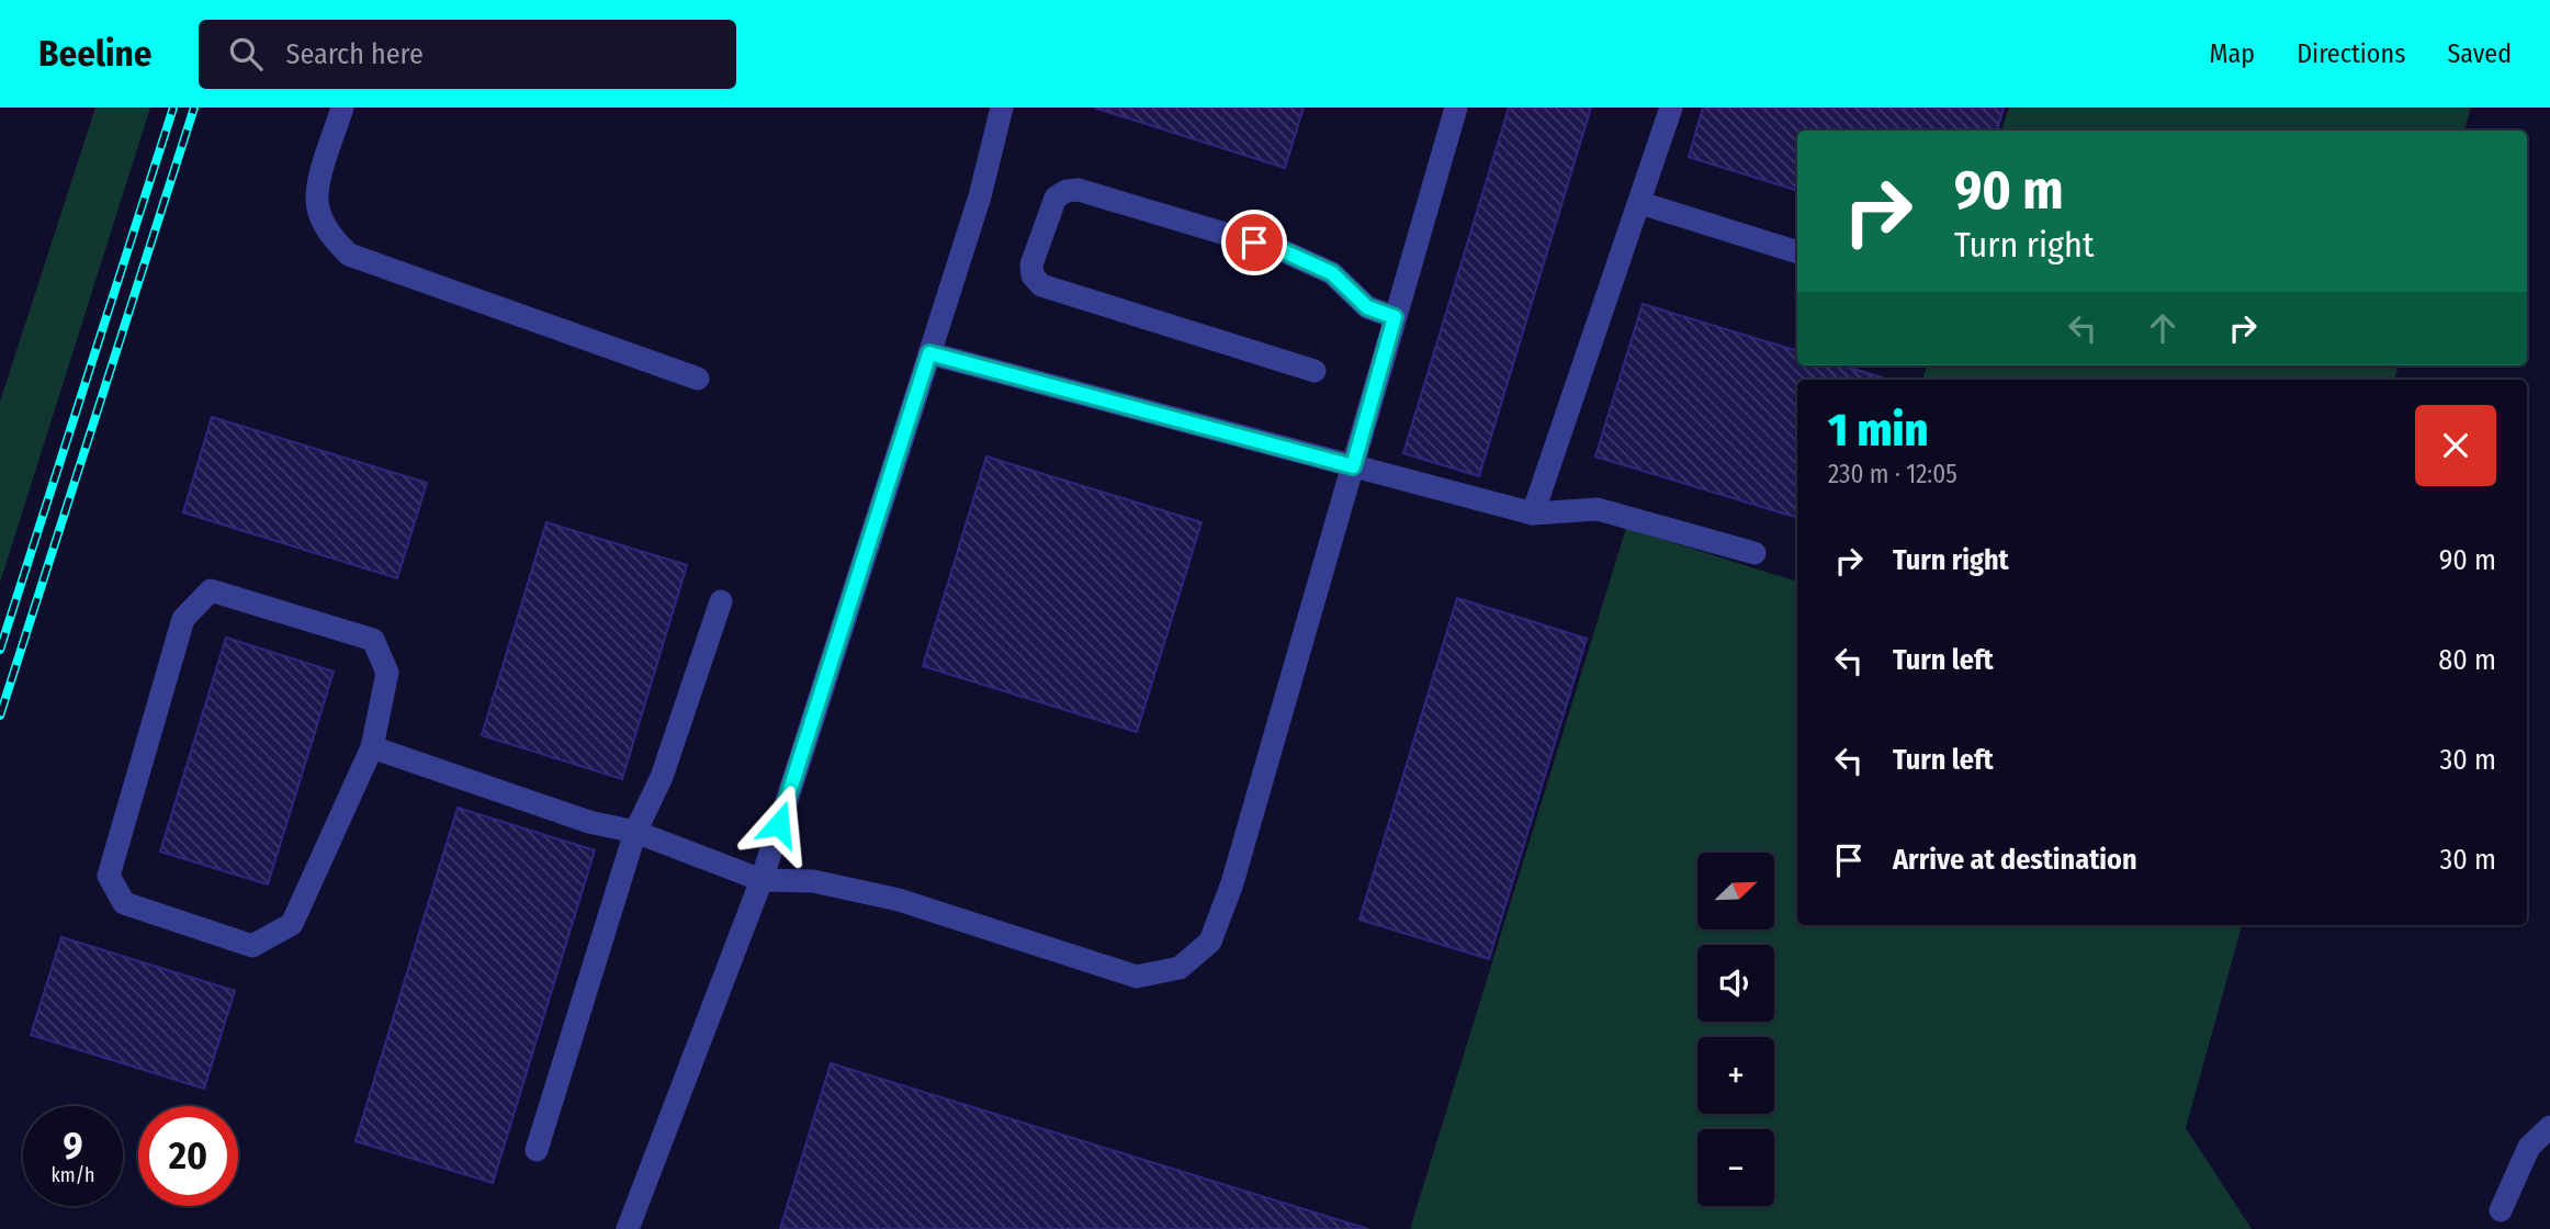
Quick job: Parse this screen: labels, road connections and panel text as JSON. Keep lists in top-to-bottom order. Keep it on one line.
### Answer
{"north":"top right","page":{"header":"Beeline","search":"Search here","nav":["Map","Directions","Saved"],"turn":["90 m","Turn right"],"heading":["1 min","230 m · 12:05"],"list":[{"name":"Turn right","value":"90 m"},{"name":"Turn left","value":"80 m"},{"name":"Turn left","value":"30 m"},{"name":"Arrive at destination","value":"30 m"}],"map_buttons":["+","−"],"speed":"9 km/h","limit":"20"}}
